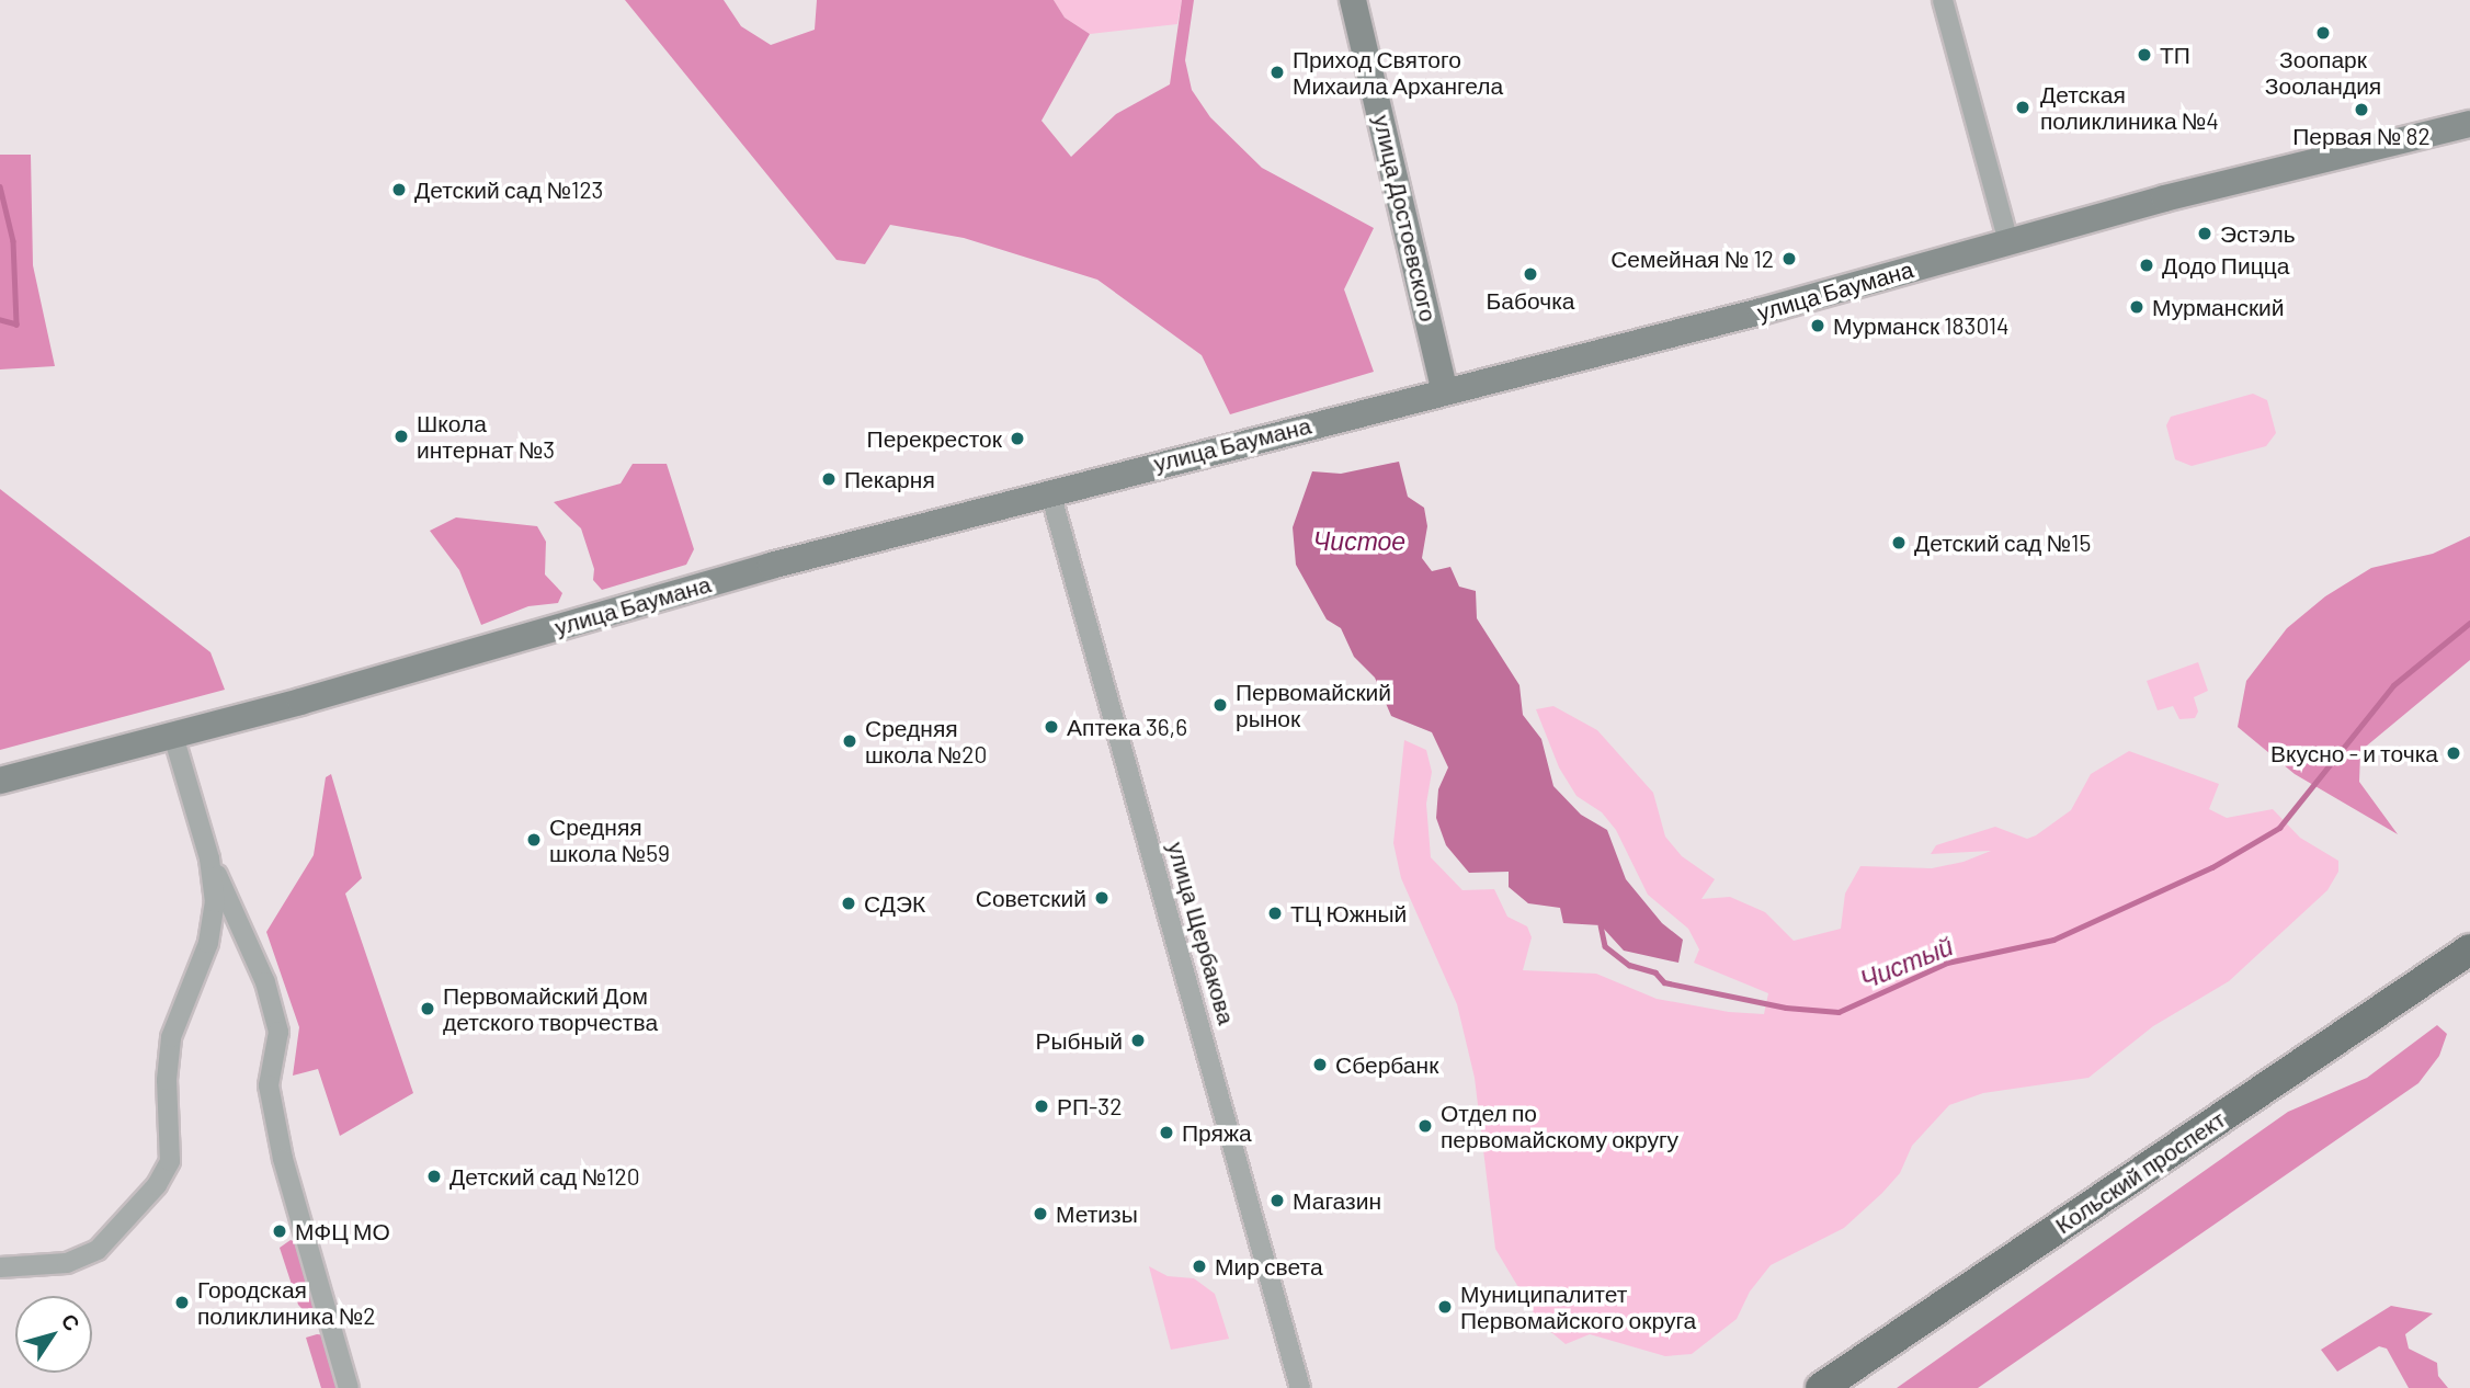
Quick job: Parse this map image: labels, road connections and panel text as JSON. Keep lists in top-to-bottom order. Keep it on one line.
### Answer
{"streets":{"main road":["Кольский проспект"],"street":["улица Достоевского","улица Баумана","улица Щербакова"]},"crossings":[["улица Достоевского","улица Баумана"],["улица Баумана","улица Щербакова"]],"water":["Чистое","Чистый"],"places":["Зоопарк Зооландия","ТП","Приход Святого Михаила Архангела","Детская поликлиника №4","Первая № 82","Детский сад №123","Эстэль","Семейная № 12","Додо Пицца","Бабочка","Мурманский","Мурманск 183014","Школа интернат №3","Перекресток","Пекарня","Детский сад №15","Первомайский рынок","Аптека 36,6","Средняя школа №20","Вкусно - и точка","Средняя школа №59","Советский","СДЭК","ТЦ Южный","Первомайский Дом детского творчества","Рыбный","Сбербанк","РП-32","Отдел по первомайскому округу","Пряжа","Детский сад №120","Магазин","Метизы","МФЦ МО","Мир света","Городская поликлиника №2","Муниципалитет Первомайского округа"],"north":"top right"}
